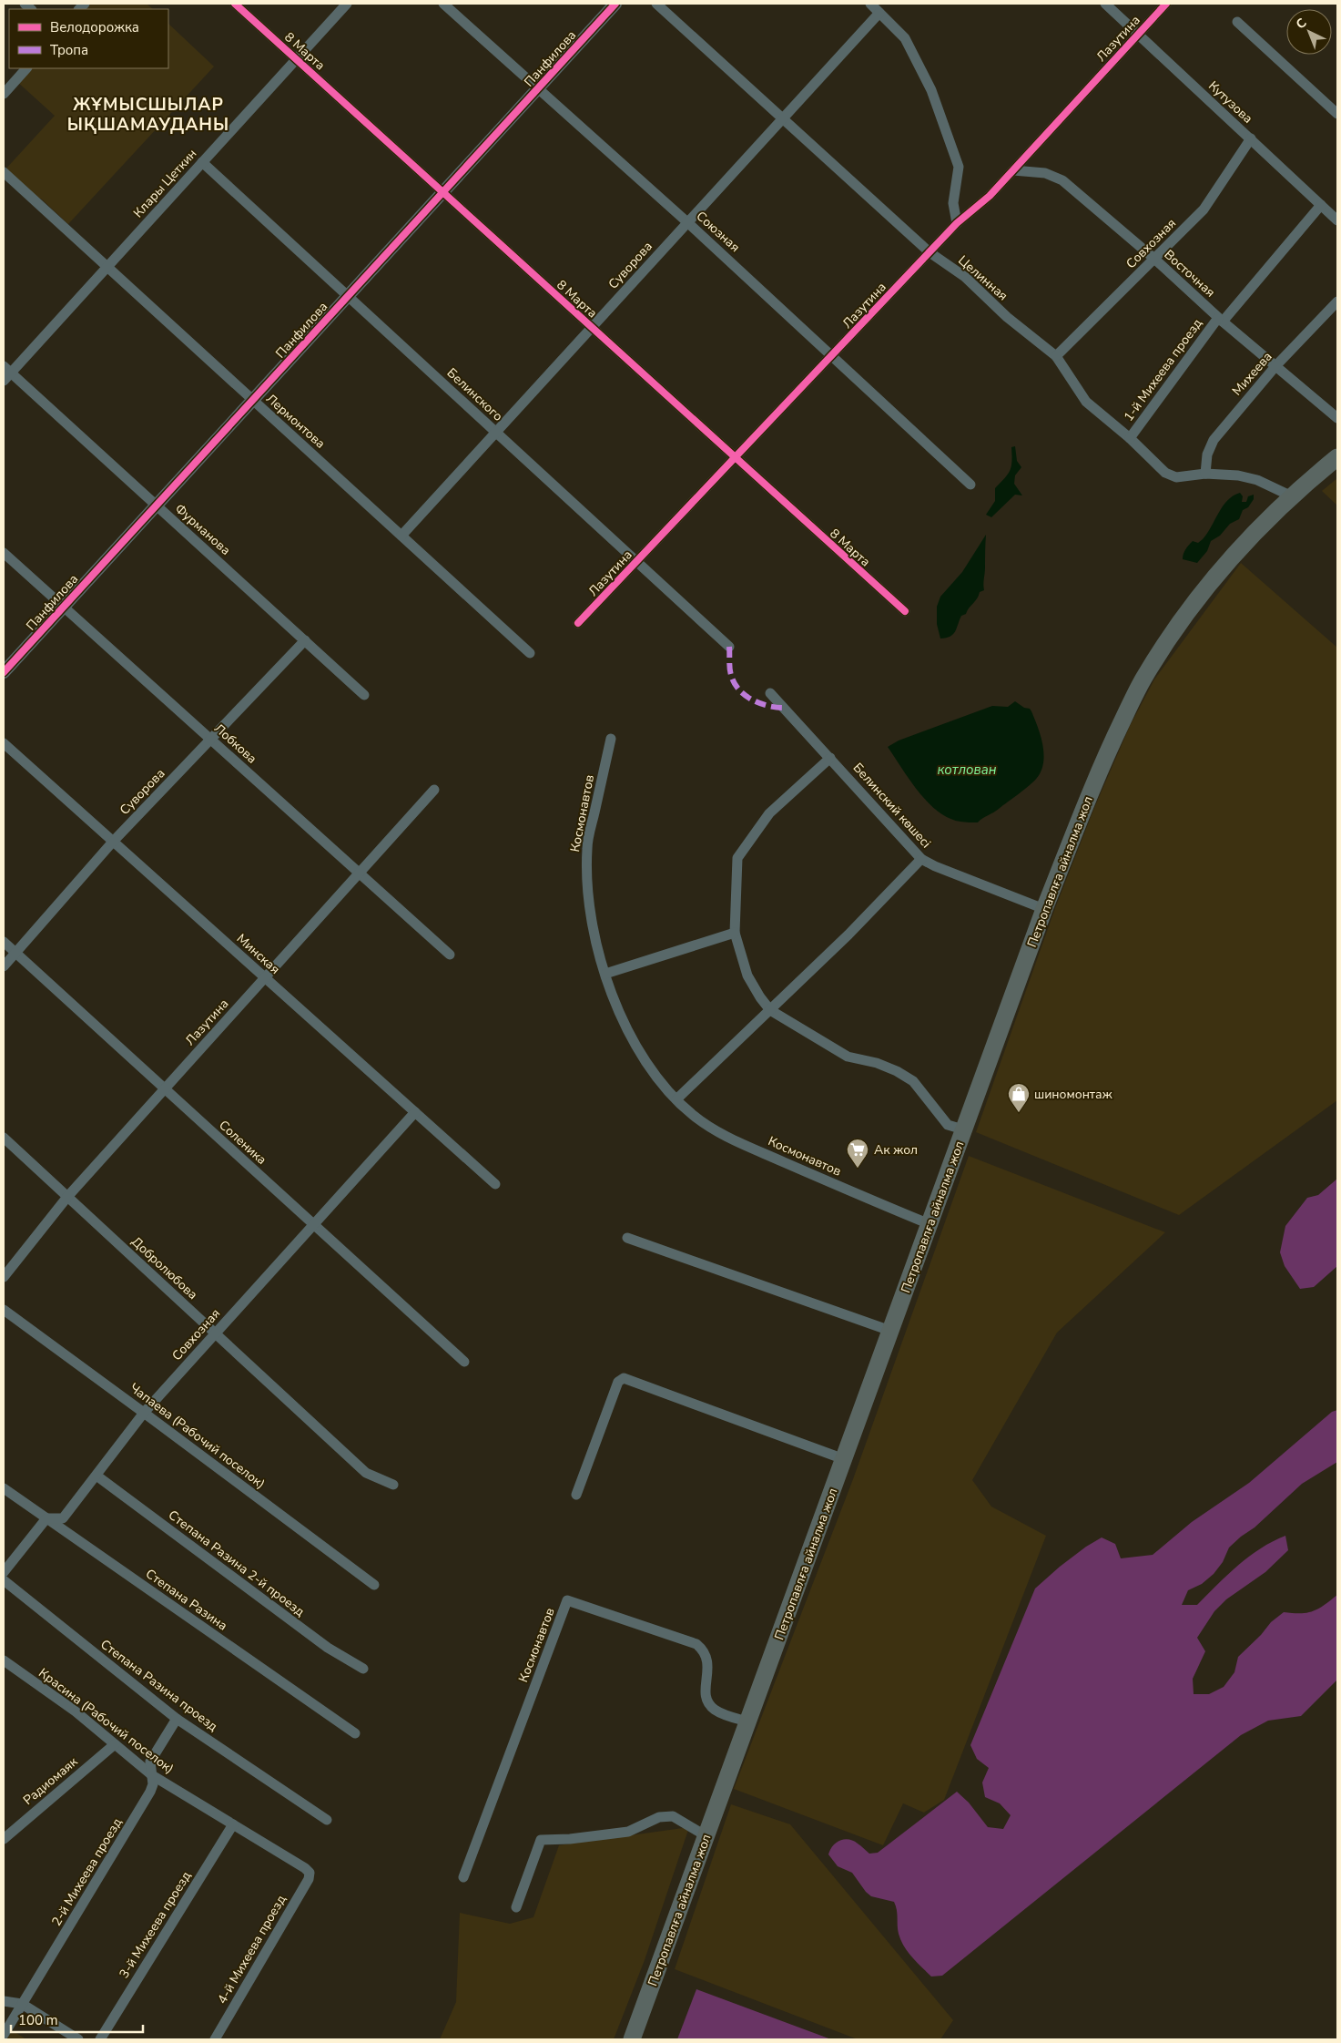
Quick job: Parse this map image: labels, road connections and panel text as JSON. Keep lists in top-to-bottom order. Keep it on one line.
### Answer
{"streets":{"highway":["Петропавлға айналма жол"],"street":["Лазутина","8 Марта","Панфилова","Кутузова","Клары Цеткин","Союзная","Совхозная","Суворова","Восточная","Целинная","1-й Михеева проезд","Михеева","Белинского","Лермонтова","Фурманова","Лобкова","Белинский көшесі","Космонавтов","Минская","Соленика","Добролюбова","Чапаева (Рабочий поселок)","Степана Разина 2-й проезд","Степана Разина","Степана Разина проезд","Красина (Рабочий поселок)","Радиомаяк","2-й Михеева проезд","3-й Михеева проезд","4-й Михеева проезд"]},"crossings":[["Лазутина","8 Марта"],["Лазутина","Кутузова"],["Лазутина","Союзная"],["Лазутина","Восточная"],["Лазутина","Целинная"],["Лазутина","Белинского"],["Лазутина","Лобкова"],["Лазутина","Минская"],["Лазутина","Соленика"],["Лазутина","Добролюбова"],["8 Марта","Панфилова"],["8 Марта","Клары Цеткин"],["8 Марта","Суворова"],["Панфилова","Союзная"],["Панфилова","Белинского"],["Панфилова","Лермонтова"],["Панфилова","Фурманова"],["Панфилова","Лобкова"],["Кутузова","Совхозная"],["Кутузова","1-й Михеева проезд"],["Клары Цеткин","Белинского"],["Клары Цеткин","Лермонтова"],["Клары Цеткин","Фурманова"],["Союзная","Суворова"],["Совхозная","Восточная"],["Совхозная","Целинная"],["Совхозная","Минская"],["Совхозная","Соленика"],["Совхозная","Добролюбова"],["Совхозная","Чапаева (Рабочий поселок)"],["Совхозная","Степана Разина 2-й проезд"],["Совхозная","Степана Разина"],["Суворова","Целинная"],["Суворова","Белинского"],["Суворова","Лермонтова"],["Суворова","Фурманова"],["Суворова","Лобкова"],["Суворова","Минская"],["Суворова","Соленика"],["Восточная","1-й Михеева проезд"],["Восточная","Михеева"],["Целинная","1-й Михеева проезд"],["Целинная","Михеева"],["Целинная","Петропавлға айналма жол"],["Белинский көшесі","Петропавлға айналма жол"],["Космонавтов","Петропавлға айналма жол"],["Степана Разина проезд","2-й Михеева проезд"],["Красина (Рабочий поселок)","Радиомаяк"],["Красина (Рабочий поселок)","2-й Михеева проезд"],["Красина (Рабочий поселок)","3-й Михеева проезд"],["Красина (Рабочий поселок)","4-й Михеева проезд"]],"districts":["ЖҰМЫСШЫЛАР ЫҚШАМАУДАНЫ"],"water":["котлован"],"places":{"shop":["шиномонтаж"],"supermarket":["Ак жол"]},"legend":["Велодорожка","Тропа"],"scale_bar":"100 m","north":"top left"}
